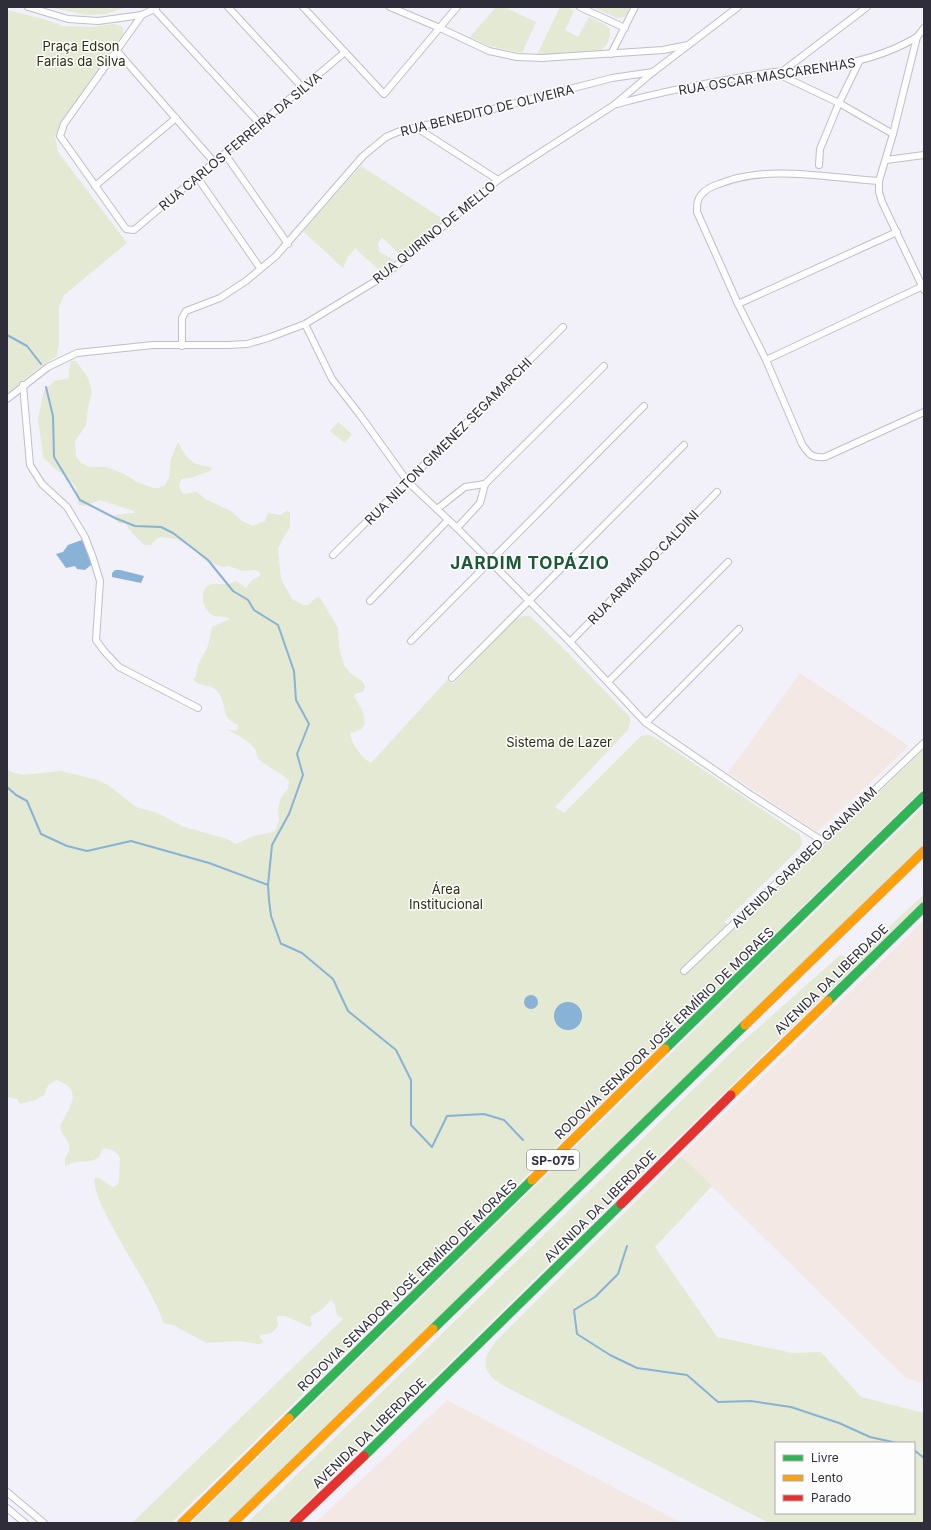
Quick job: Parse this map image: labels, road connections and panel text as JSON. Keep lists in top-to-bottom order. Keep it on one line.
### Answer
{"streets":{"main road":["AVENIDA DA LIBERDADE","RODOVIA SENADOR JOSÉ ERMÍRIO DE MORAES","SP-075"],"street":["RUA OSCAR MASCARENHAS","RUA BENEDITO DE OLIVEIRA","RUA CARLOS FERREIRA DA SILVA","RUA QUIRINO DE MELLO","RUA NILTON GIMENEZ SEGAMARCHI","RUA ARMANDO CALDINI","AVENIDA GARABED GANANIAM"]},"crossings":[["RUA OSCAR MASCARENHAS","RUA QUIRINO DE MELLO"],["RUA BENEDITO DE OLIVEIRA","RUA QUIRINO DE MELLO"]],"districts":["JARDIM TOPÁZIO"],"parks":["Praça Edson Farias da Silva","Sistema de Lazer","Área Institucional"],"legend":["Livre","Lento","Parado"]}
